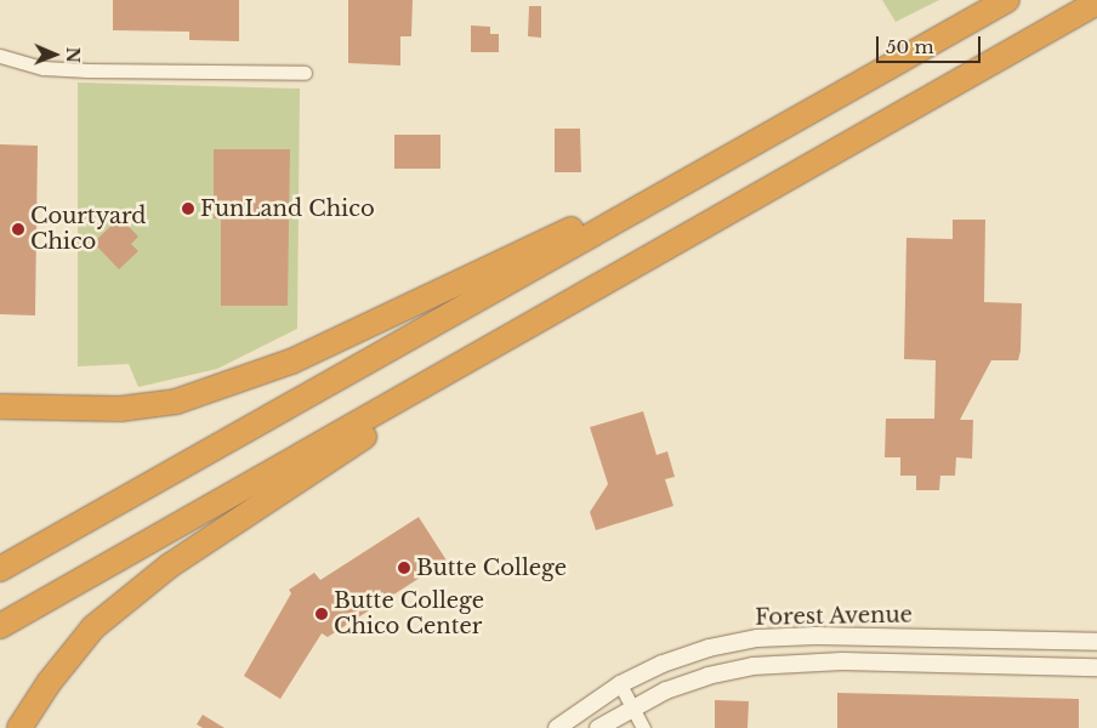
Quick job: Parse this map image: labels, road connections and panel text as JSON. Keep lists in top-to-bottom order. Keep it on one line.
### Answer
{"streets":{"street":["Forest Avenue"]},"places":["FunLand Chico","Courtyard Chico","Butte College","Butte College Chico Center"],"scale_bar":"50 m","north":"right"}
